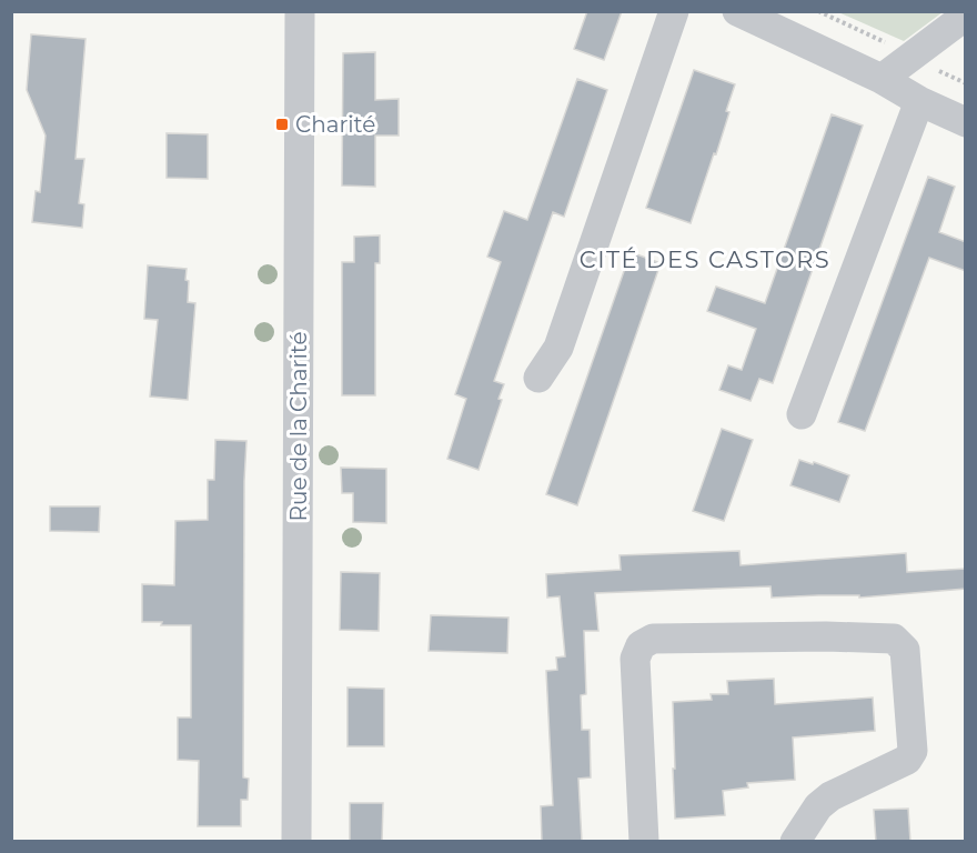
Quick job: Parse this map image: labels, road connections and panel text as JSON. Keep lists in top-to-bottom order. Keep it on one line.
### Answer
{"streets":{"street":["Rue de la Charité"]},"districts":["CITÉ DES CASTORS"],"places":{"transit":["Charité"]}}
